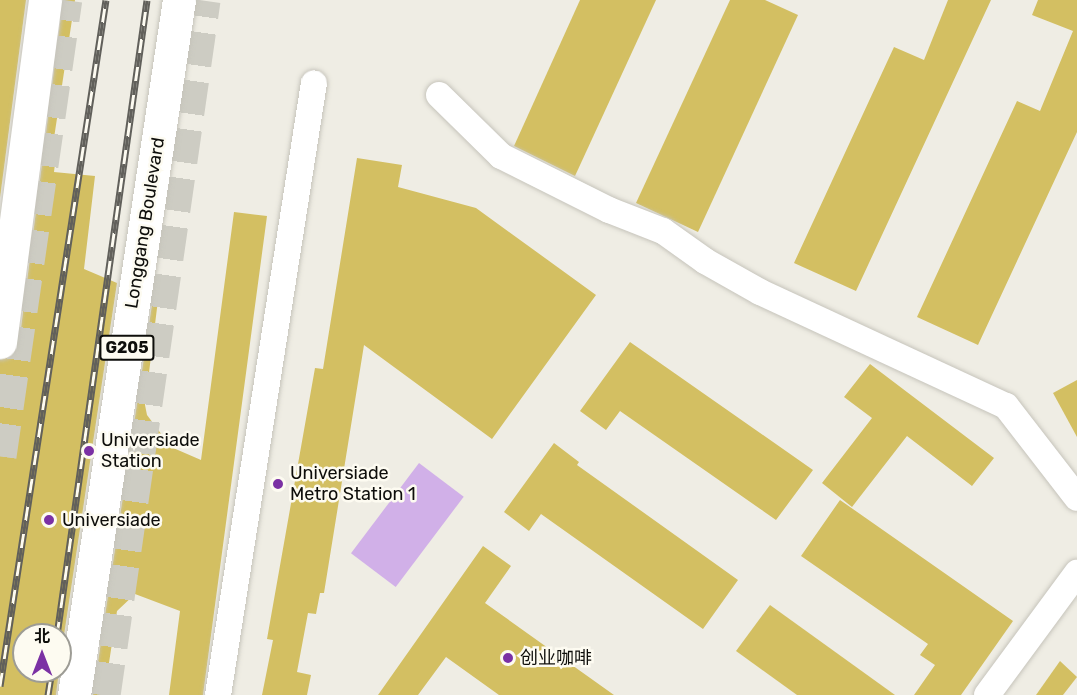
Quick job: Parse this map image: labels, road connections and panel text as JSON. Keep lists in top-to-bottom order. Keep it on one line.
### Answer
{"streets":{"main road":["Longgang Boulevard","G205"]},"places":["Universiade Station","Universiade Metro Station 1","Universiade","创业咖啡"],"north":"top"}
